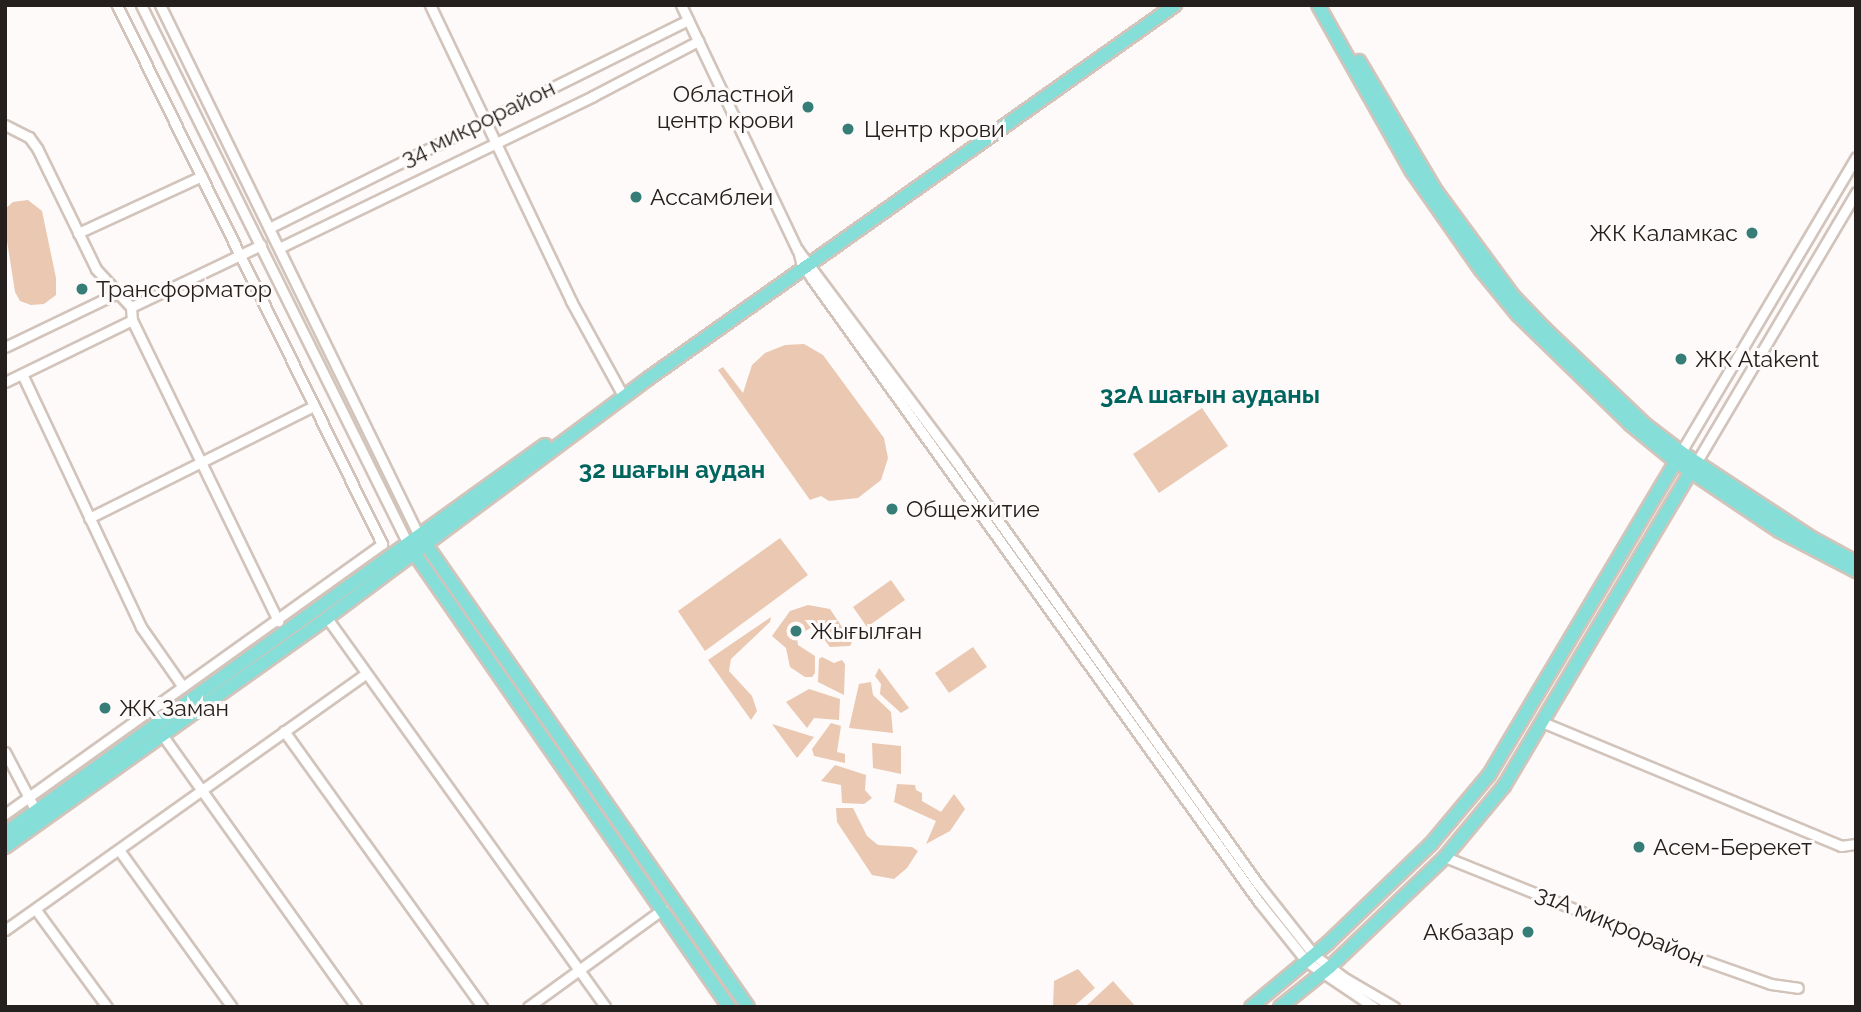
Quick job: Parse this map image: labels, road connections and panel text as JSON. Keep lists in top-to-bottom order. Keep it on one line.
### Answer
{"streets":{"street":["34 микрорайон","31А микрорайон"]},"districts":["32А шағын ауданы","32 шағын аудан"],"places":["Областной центр крови","Центр крови","Ассамблеи","ЖК Каламкас","Трансформатор","ЖК Atakent","Общежитие","Жығылған","ЖК Заман","Асем-Берекет","Акбазар"]}
